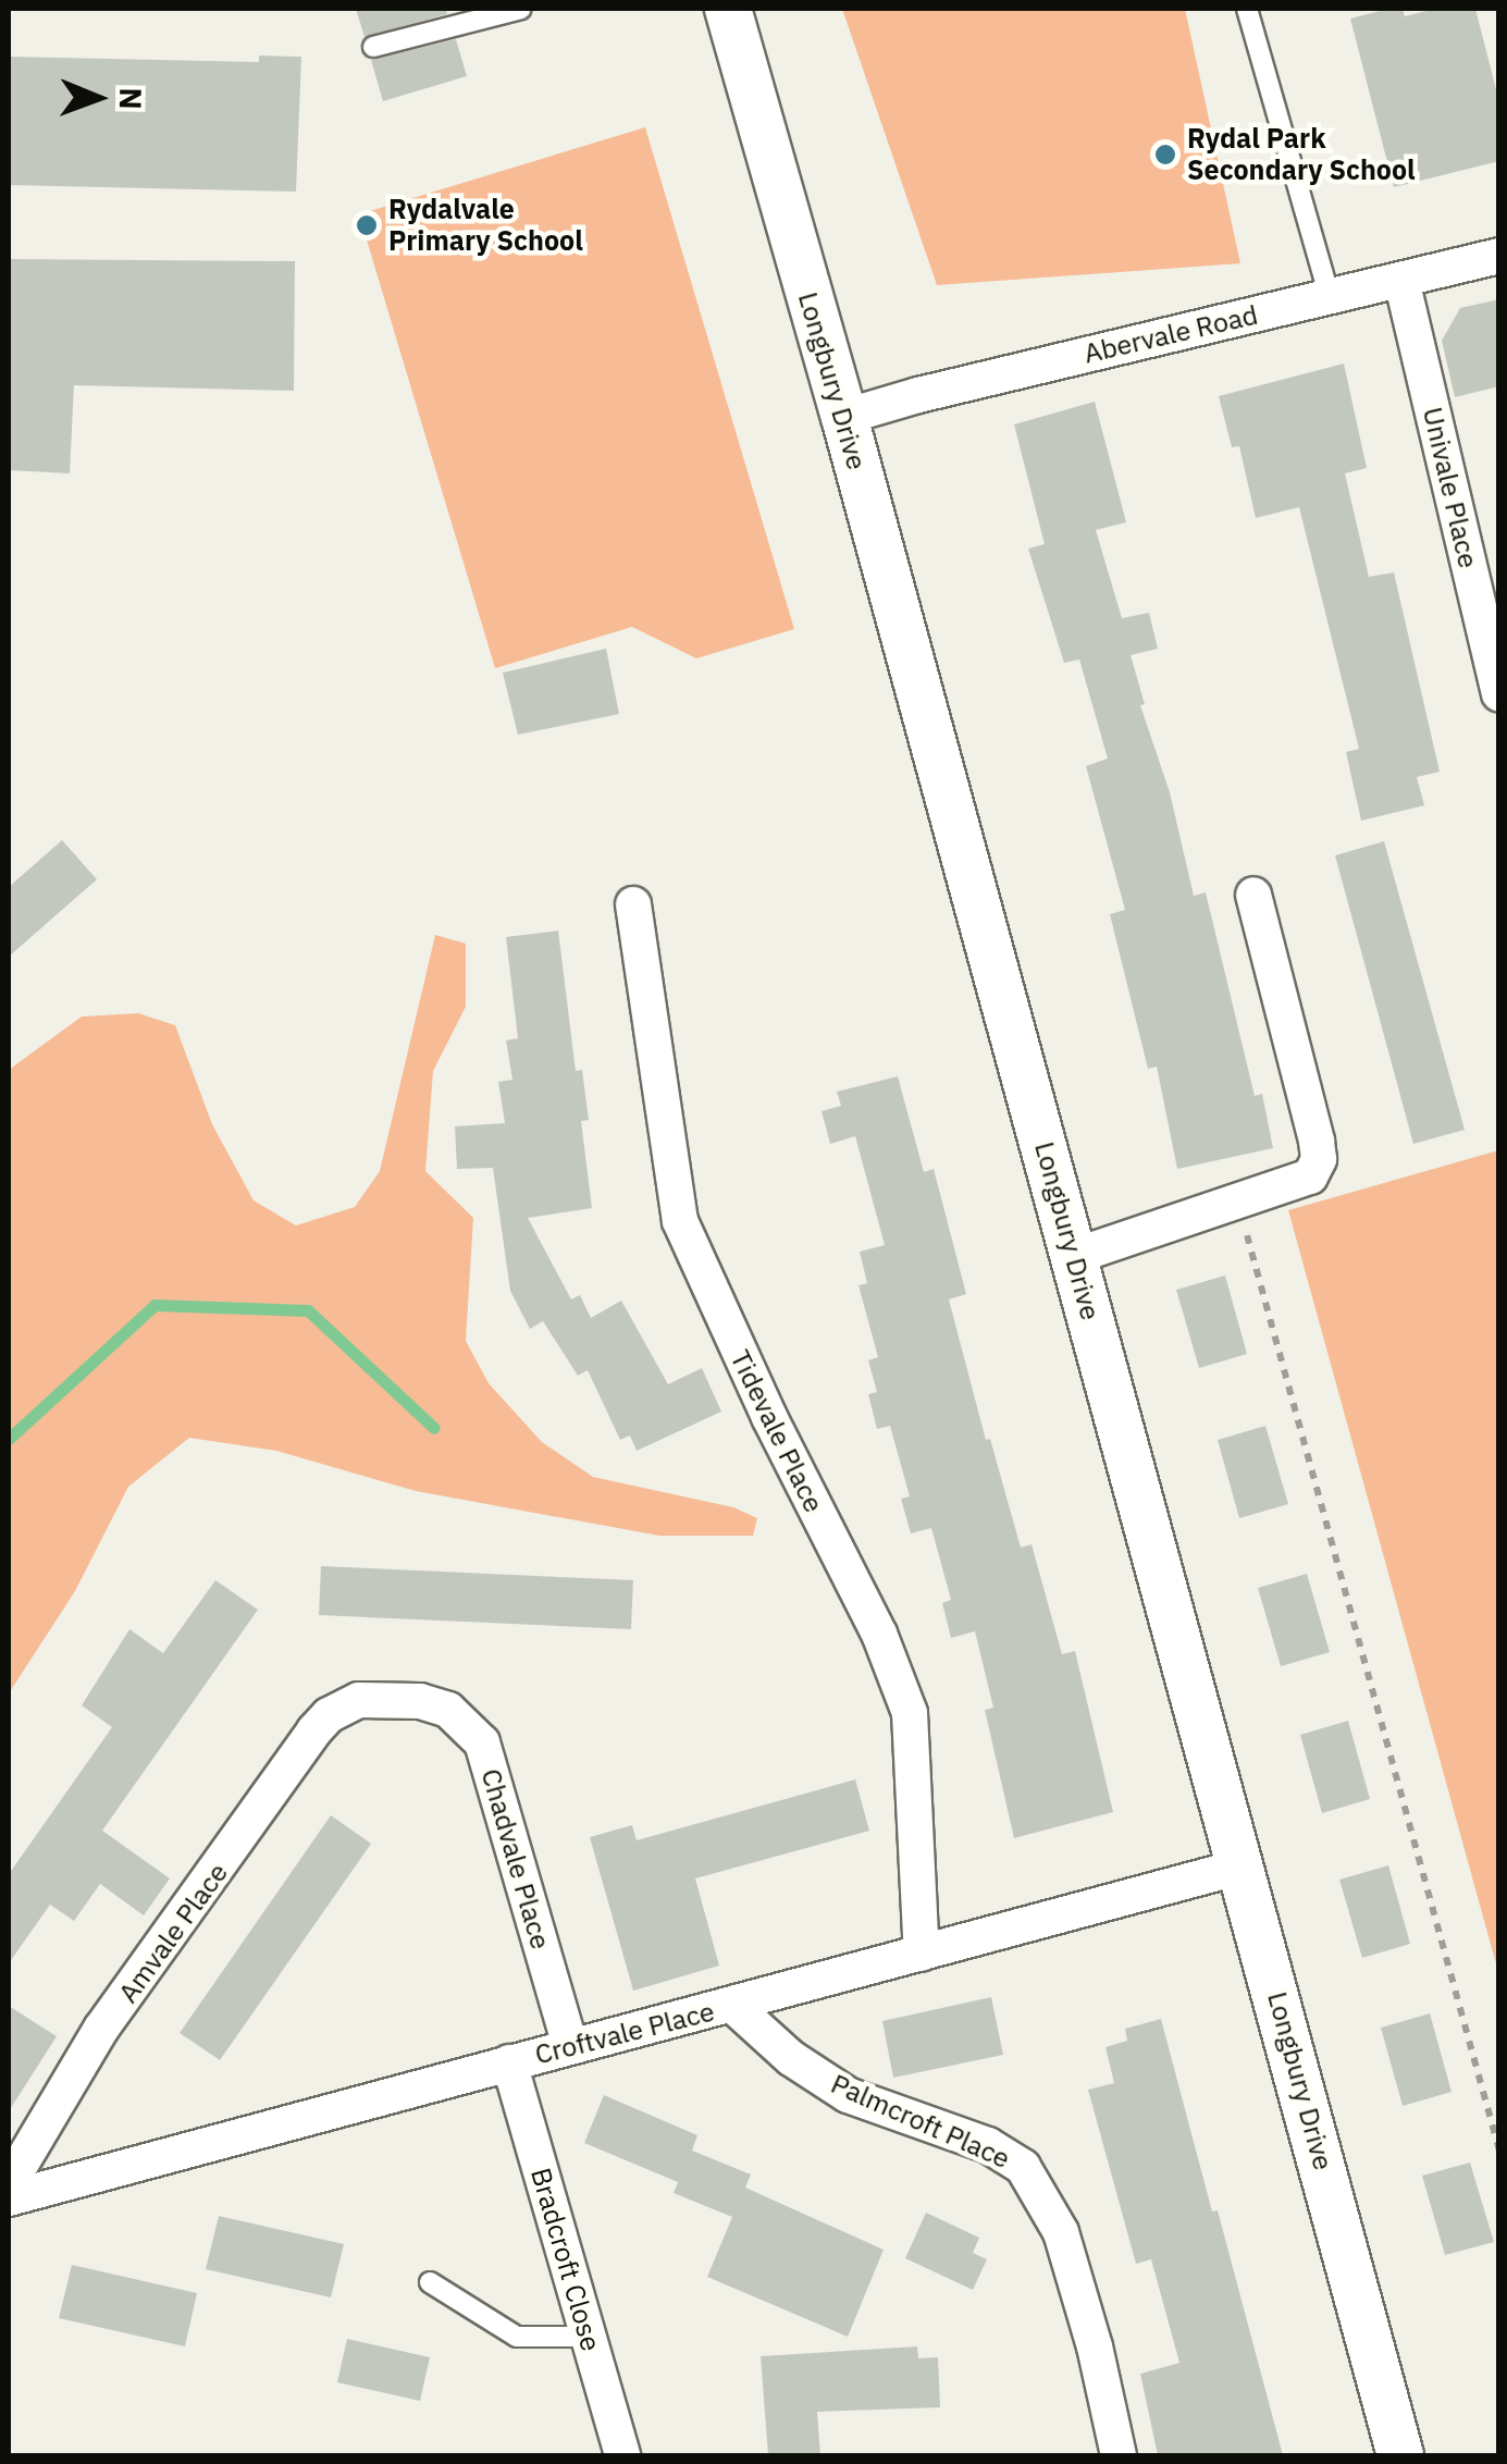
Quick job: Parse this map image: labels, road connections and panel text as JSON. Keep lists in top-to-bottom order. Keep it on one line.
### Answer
{"streets":{"street":["Abervale Road","Longbury Drive","Univale Place","Tidevale Place","Chadvale Place","Amvale Place","Croftvale Place","Palmcroft Place","Bradcroft Close"]},"crossings":[["Abervale Road","Longbury Drive"],["Abervale Road","Univale Place"],["Longbury Drive","Croftvale Place"],["Tidevale Place","Croftvale Place"],["Chadvale Place","Amvale Place"],["Chadvale Place","Croftvale Place"],["Croftvale Place","Palmcroft Place"],["Croftvale Place","Bradcroft Close"]],"places":["Rydal Park Secondary School","Rydalvale Primary School"],"north":"right"}
